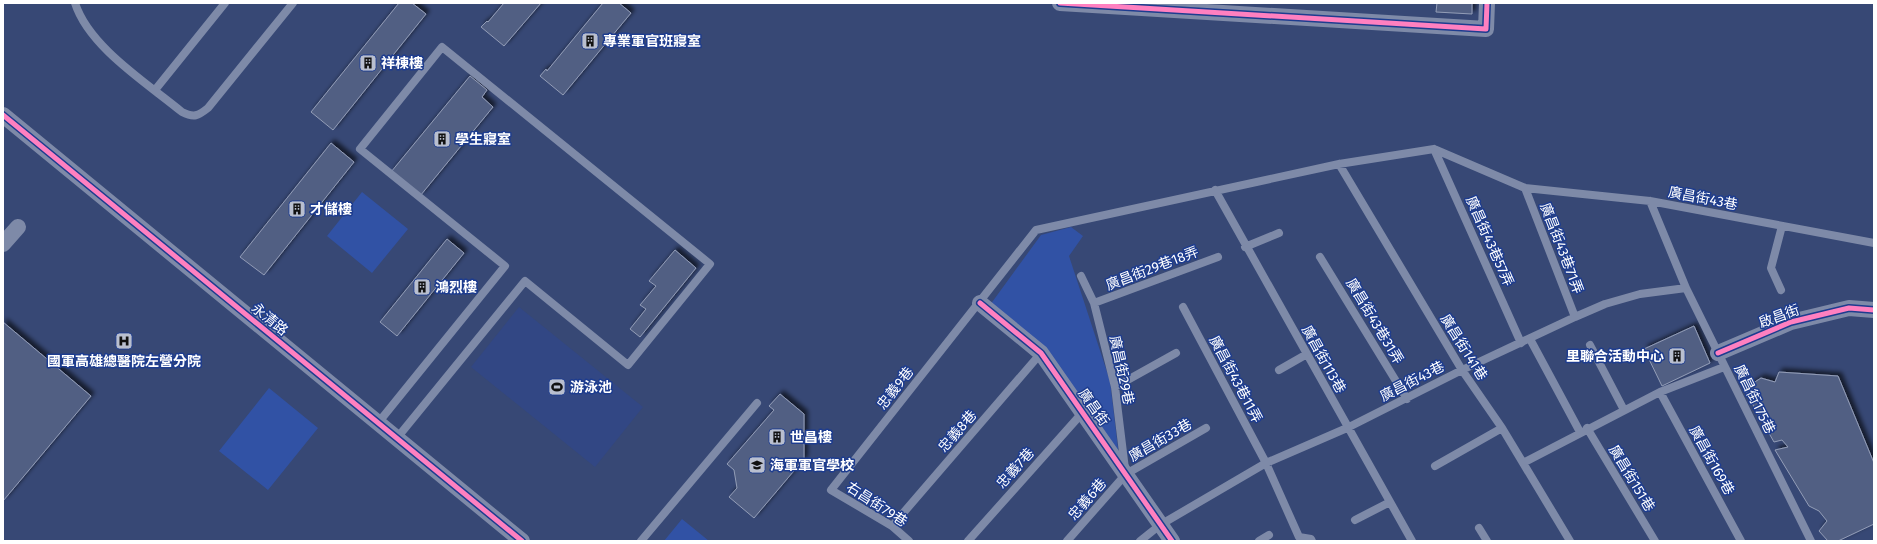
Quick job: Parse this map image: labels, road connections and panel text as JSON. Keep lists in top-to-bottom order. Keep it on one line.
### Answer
{"streets":{"street":["啟昌街","永清路","廣昌街"],"lane":["廣昌街43巷","廣昌街43巷57弄","廣昌街43巷71弄","廣昌街29巷18弄","廣昌街43巷31弄","廣昌街141巷","廣昌街113巷","廣昌街29巷","廣昌街43巷11弄","忠義9巷","廣昌街175巷","忠義8巷","廣昌街33巷","廣昌街169巷","忠義7巷","廣昌街151巷","忠義6巷","右昌街79巷"]},"crossings":[["廣昌街43巷","廣昌街43巷57弄"],["廣昌街43巷","廣昌街43巷71弄"],["廣昌街43巷","廣昌街43巷31弄"],["廣昌街43巷","廣昌街141巷"],["廣昌街43巷","廣昌街113巷"],["廣昌街43巷","廣昌街43巷11弄"],["廣昌街43巷","忠義9巷"],["廣昌街43巷","廣昌街175巷"],["廣昌街43巷","廣昌街"],["廣昌街43巷57弄","忠義9巷"],["廣昌街29巷18弄","廣昌街29巷"],["啟昌街","廣昌街175巷"],["廣昌街141巷","忠義9巷"],["廣昌街113巷","忠義9巷"],["廣昌街29巷","廣昌街"],["廣昌街29巷","廣昌街33巷"],["廣昌街29巷","忠義6巷"],["忠義9巷","廣昌街"],["忠義9巷","右昌街79巷"],["廣昌街","忠義8巷"],["廣昌街","廣昌街33巷"],["廣昌街","忠義7巷"],["廣昌街","忠義6巷"],["忠義8巷","右昌街79巷"],["廣昌街33巷","忠義6巷"]],"places":{"building":["專業軍官班寢室","祥棟樓","學生寢室","才儲樓","鴻烈樓","里聯合活動中心","世昌樓"],"hospital":["國軍高雄總醫院左營分院"],"sports":["游泳池"],"school or university":["海軍軍官學校"]}}
